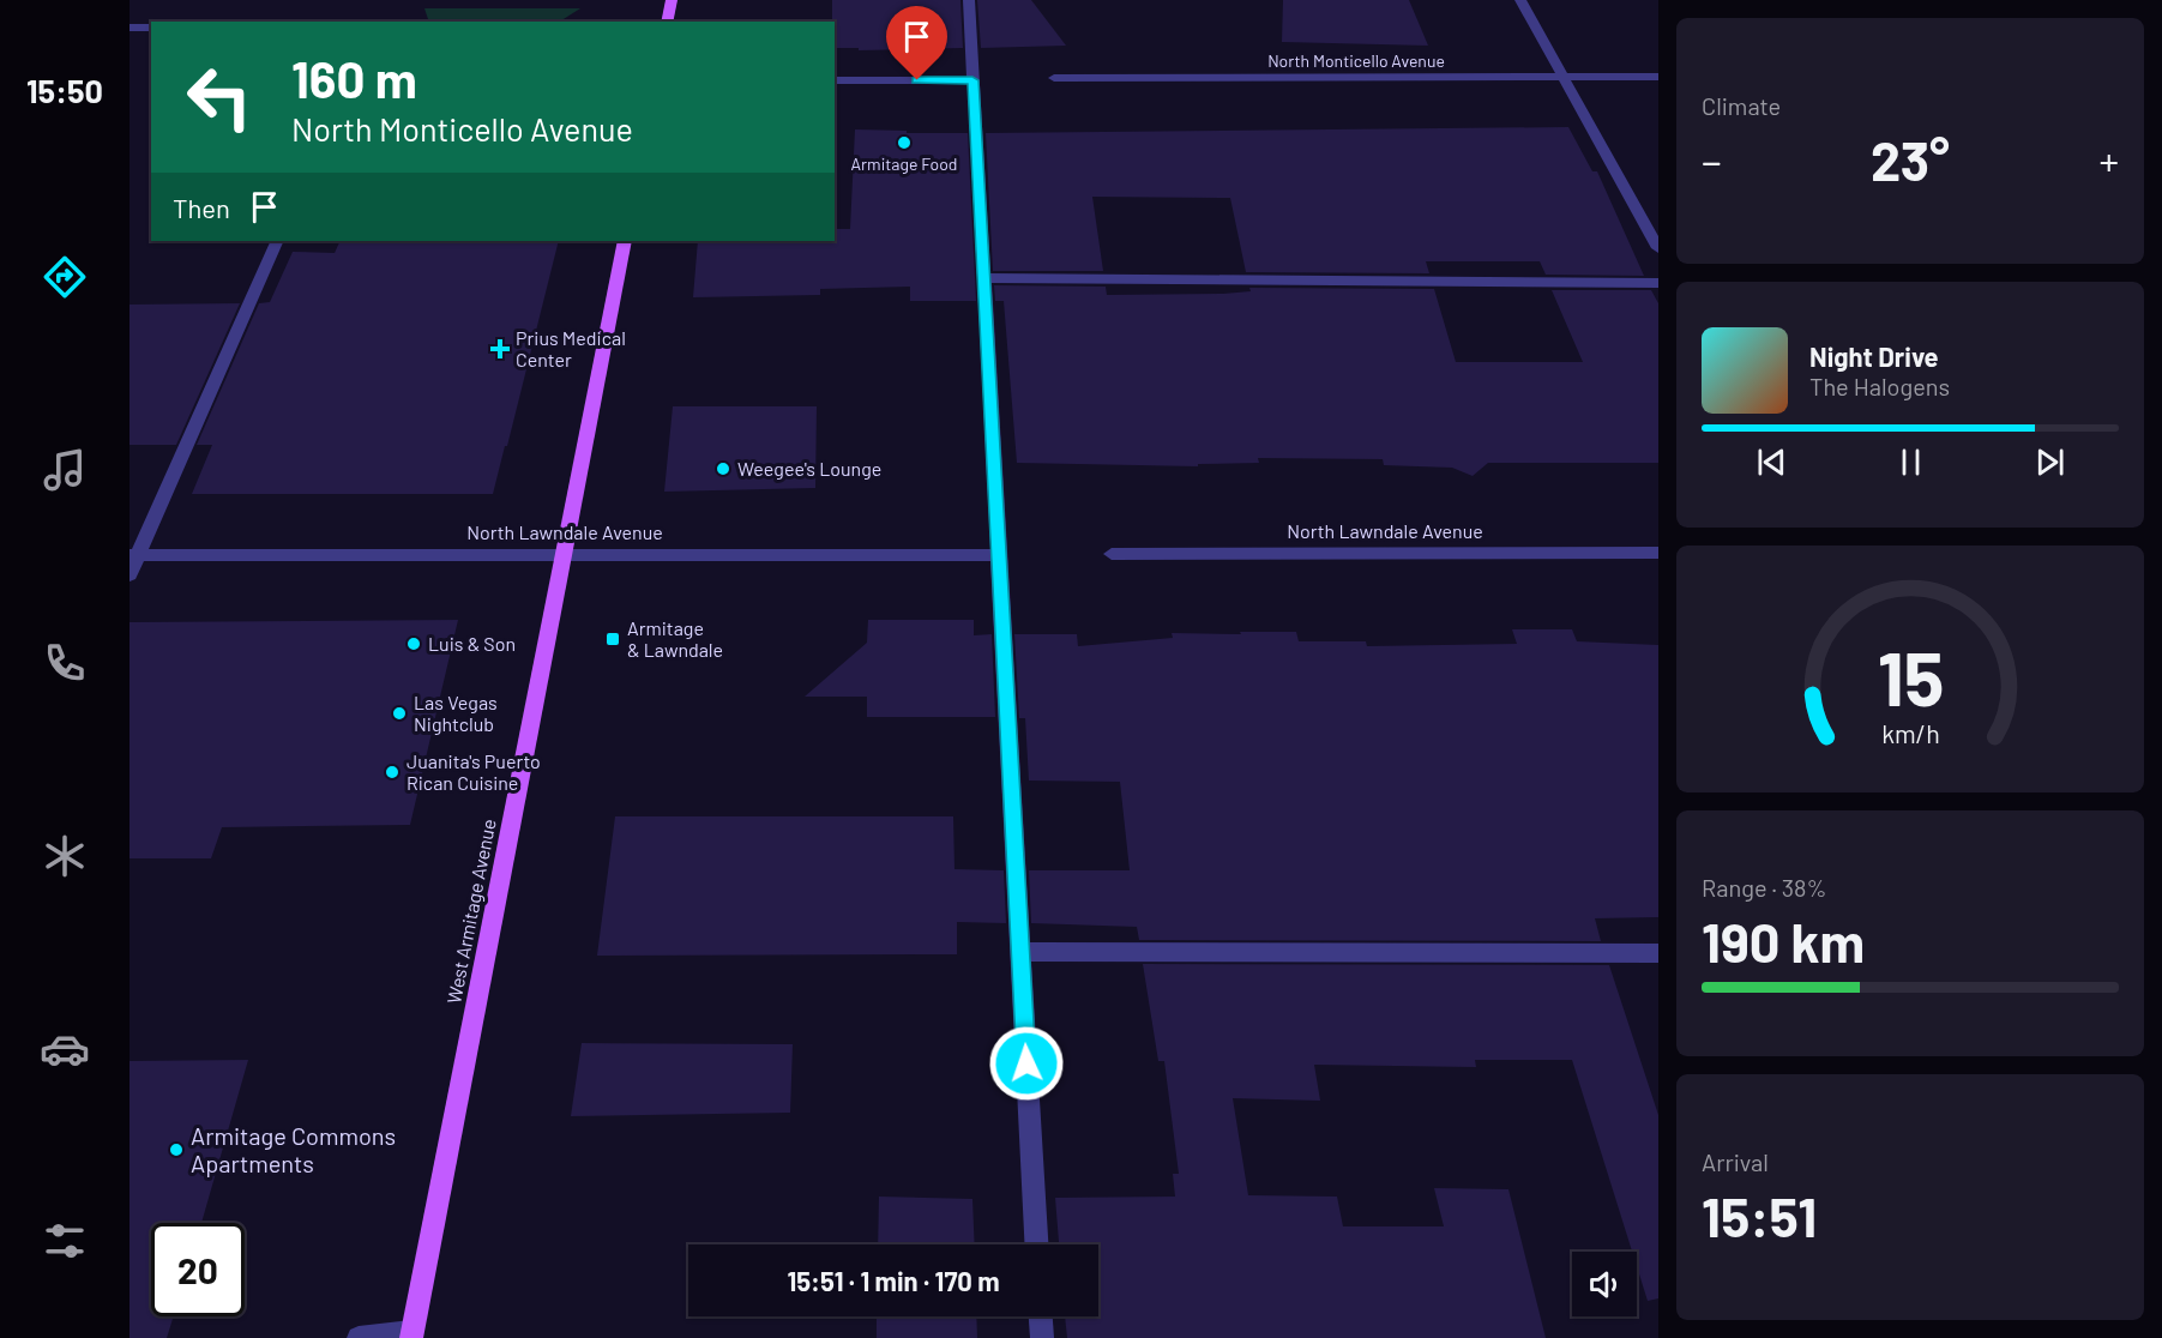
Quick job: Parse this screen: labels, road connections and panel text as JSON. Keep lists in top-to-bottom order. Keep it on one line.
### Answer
{"streets":{"main road":["West Armitage Avenue"],"street":["North Monticello Avenue","North Lawndale Avenue"]},"crossings":[["North Lawndale Avenue","West Armitage Avenue"]],"places":{"other":["Armitage Food","Weegee's Lounge","Luis & Son","Las Vegas Nightclub","Juanita's Puerto Rican Cuisine","Armitage Commons Apartments"],"health":["Prius Medical Center"],"transit":["Armitage & Lawndale"]},"page":{"tabs":"15:50","tile":["Climate",["Range · 38%","190 km"],["Arrival","15:51"]],"turn":["160 m","North Monticello Avenue"],"heat":["−","23°","+"],"then":"Then","song":["Night Drive","The Halogens"],"limit":"20","trip":"15:51 · 1 min · 170 m","gauge":["15","km/h"]}}
